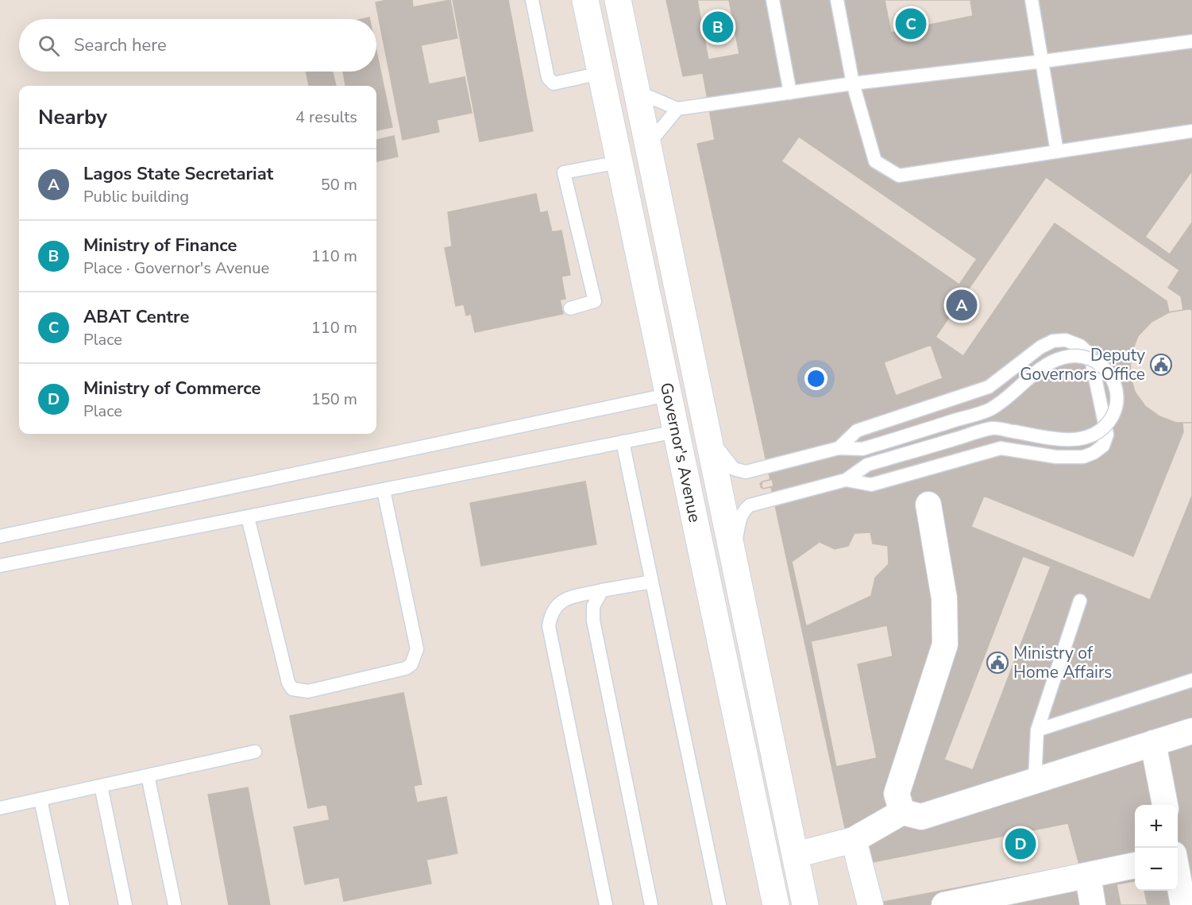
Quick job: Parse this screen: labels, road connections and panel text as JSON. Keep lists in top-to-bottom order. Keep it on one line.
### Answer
{"streets":{"street":["Governor's Avenue"]},"places":{"public building":["Deputy Governors Office","Ministry of Home Affairs"]},"page":{"pins":["C","B","A","D"],"search":"Search here","heading":["Nearby","4 results"],"list":[{"mark":"A","name":"Lagos State Secretariat","note":"Public building","value":"50 m"},{"mark":"B","name":"Ministry of Finance","note":"Place · Governor's Avenue","value":"110 m"},{"mark":"C","name":"ABAT Centre","note":"Place","value":"110 m"},{"mark":"D","name":"Ministry of Commerce","note":"Place","value":"150 m"}],"map_buttons":["+","−"]}}
